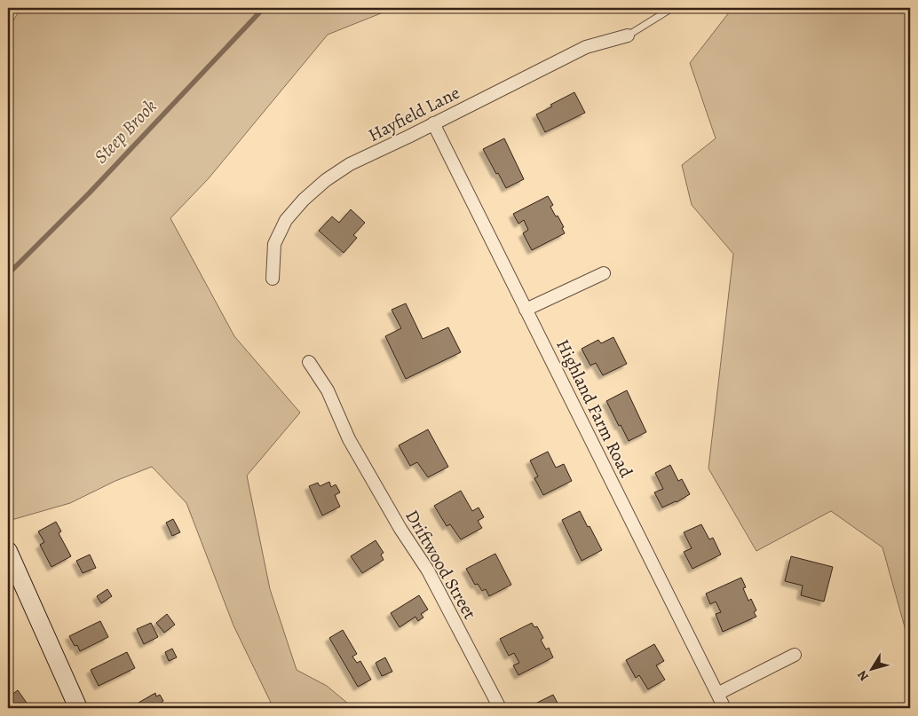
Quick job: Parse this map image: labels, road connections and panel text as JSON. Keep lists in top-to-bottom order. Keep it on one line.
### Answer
{"streets":{"street":["Hayfield Lane","Highland Farm Road","Driftwood Street"]},"crossings":[["Hayfield Lane","Highland Farm Road"]],"water":["Steep Brook"],"north":"bottom left"}
